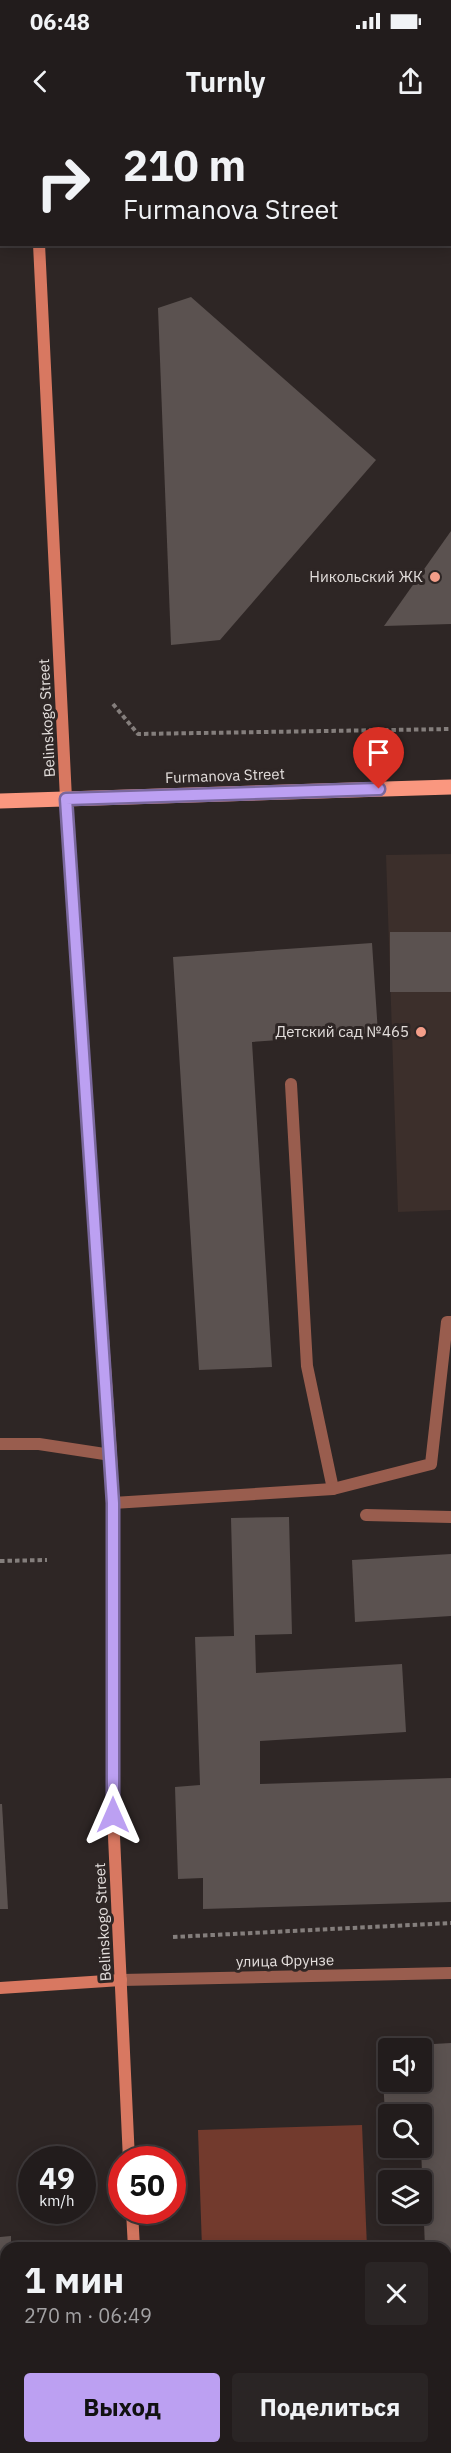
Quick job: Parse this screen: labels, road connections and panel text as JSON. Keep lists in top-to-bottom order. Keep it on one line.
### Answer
{"streets":{"main road":["Belinskogo Street","Furmanova Street"],"street":["улица Фрунзе"]},"crossings":[["Belinskogo Street","Furmanova Street"],["Belinskogo Street","улица Фрунзе"]],"places":["Никольский ЖК","Детский сад №465"],"page":{"status":"06:48","header":"Turnly","turn":["210 m","Furmanova Street"],"speed":"49 km/h","limit":"50","heading":["1 мин","270 m · 06:49"],"buttons":["Выход","Поделиться"]}}
